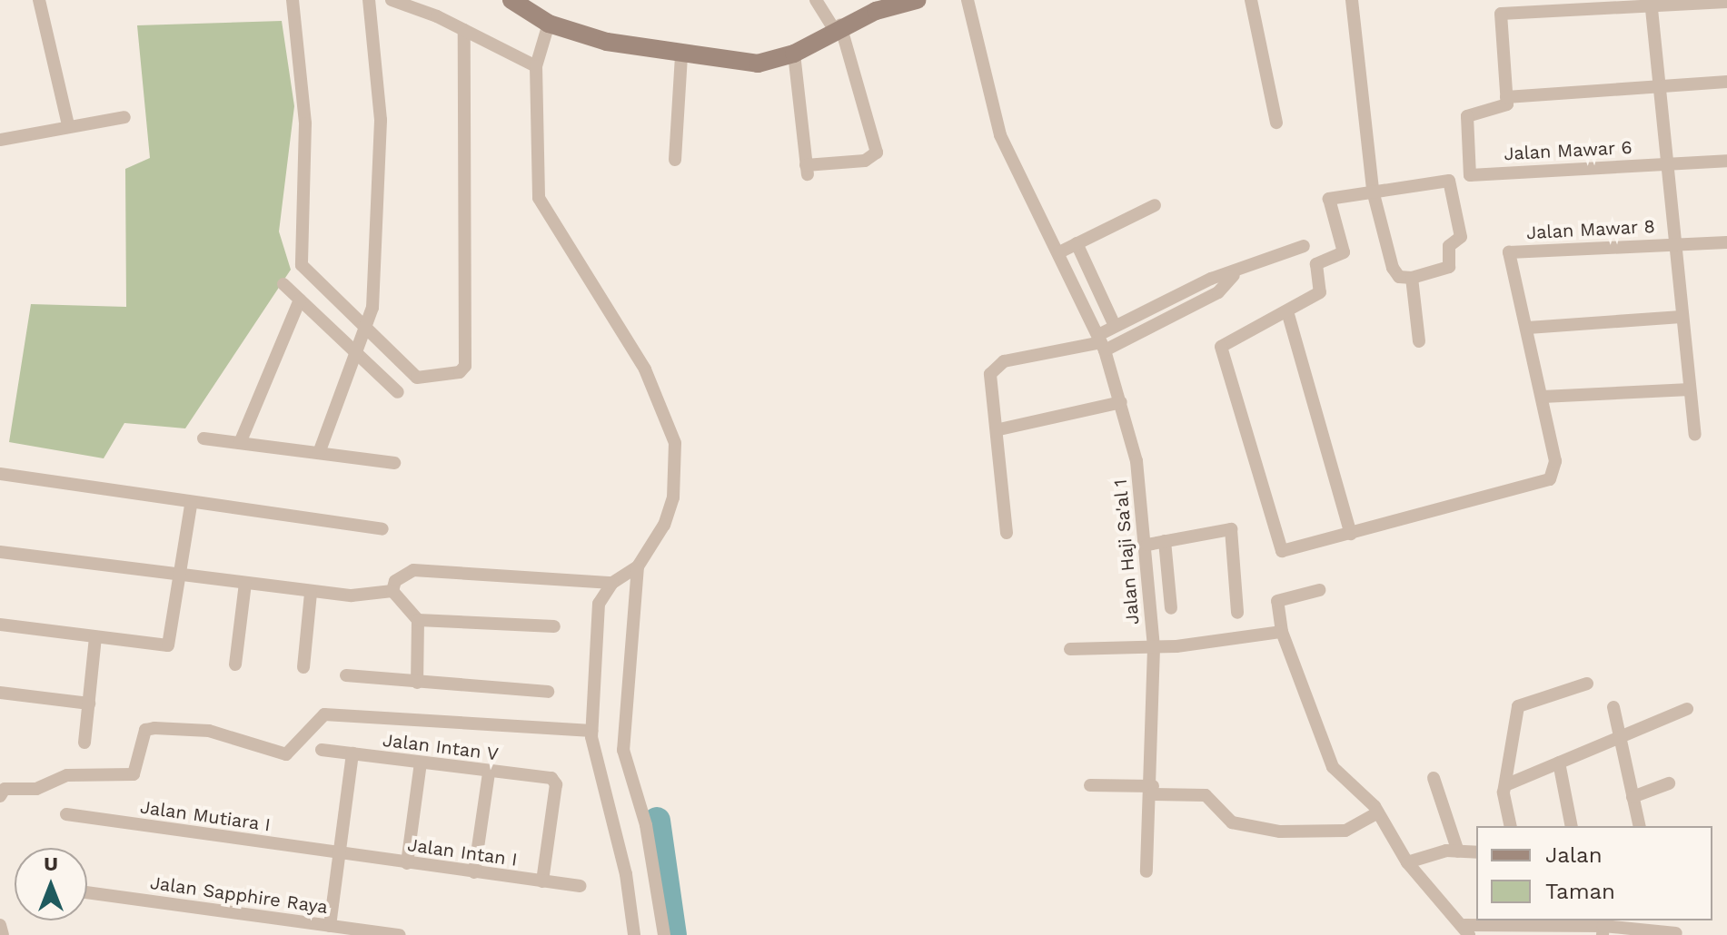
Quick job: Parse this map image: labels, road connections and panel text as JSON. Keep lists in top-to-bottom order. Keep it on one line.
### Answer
{"streets":{"street":["Jalan Mawar 6","Jalan Mawar 8","Jalan Haji Sa'al 1","Jalan Intan V","Jalan Mutiara I","Jalan Intan I","Jalan Sapphire Raya"]},"crossings":[["Jalan Intan V","Jalan Intan I"],["Jalan Mutiara I","Jalan Intan I"]],"legend":["Jalan","Taman"],"north":"top"}
